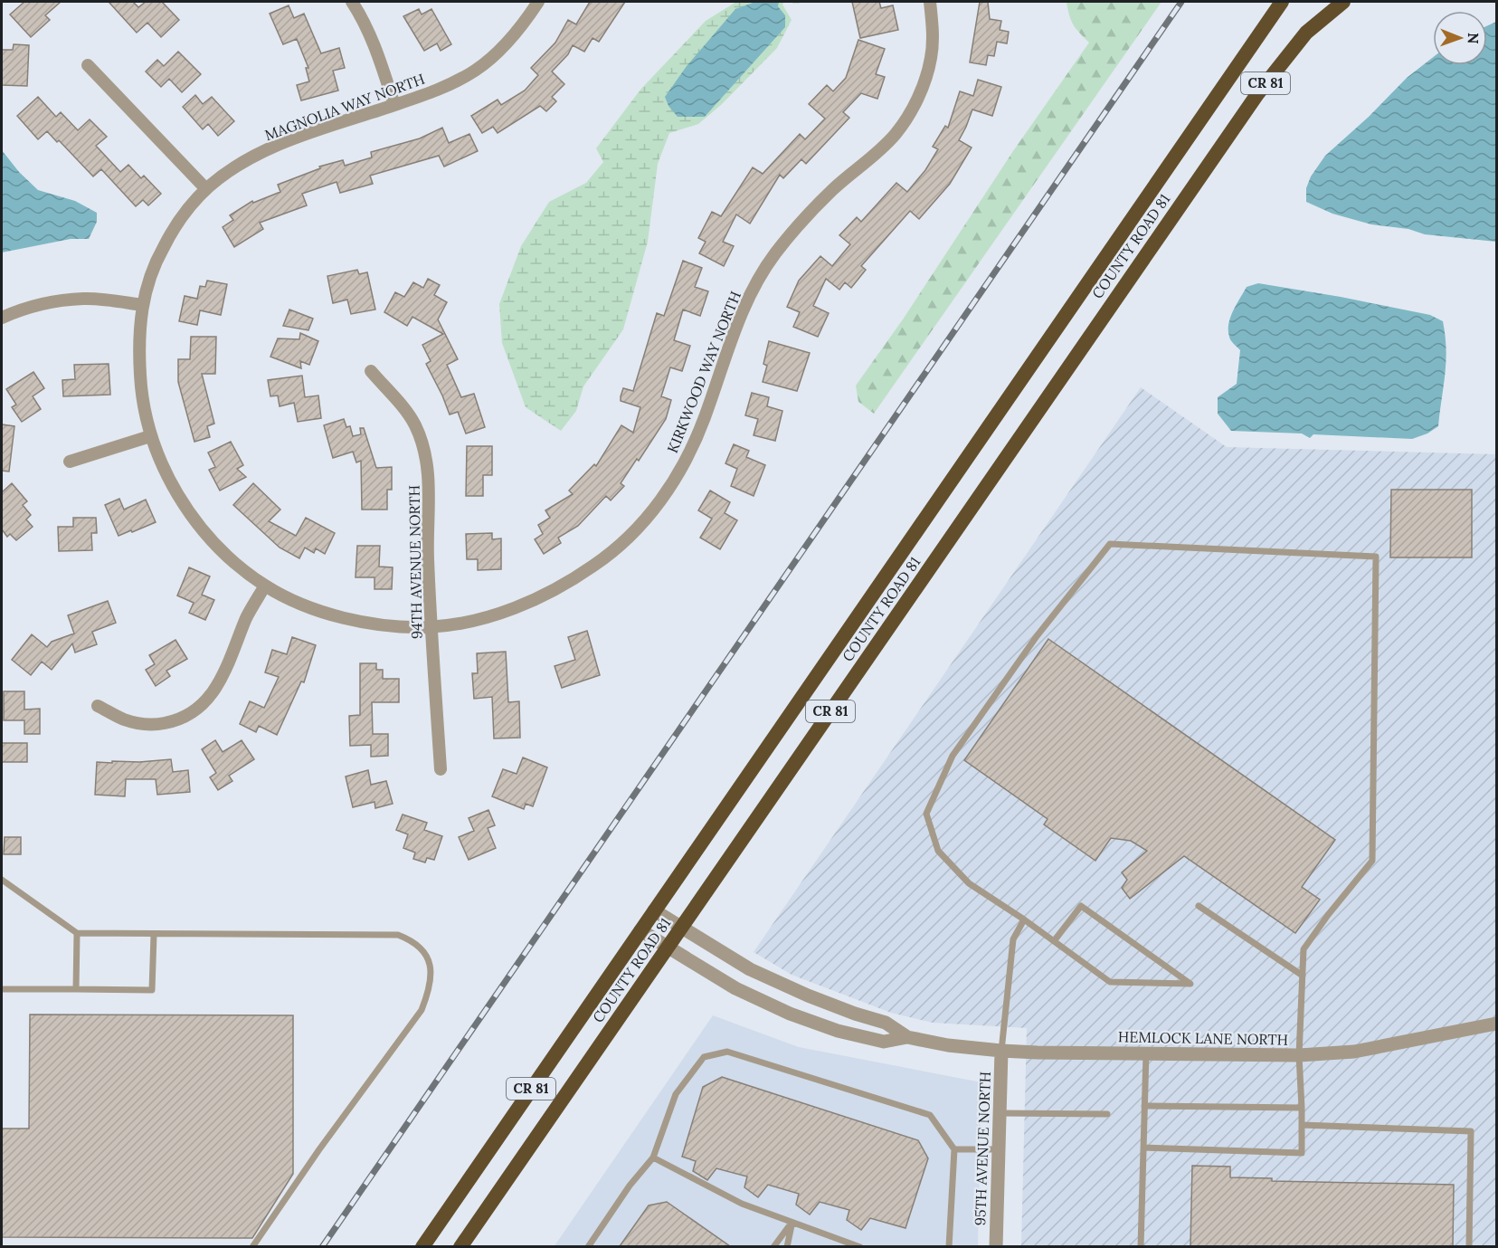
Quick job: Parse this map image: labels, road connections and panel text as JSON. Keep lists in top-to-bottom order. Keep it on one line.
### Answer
{"streets":{"highway":["CR 81","COUNTY ROAD 81"],"street":["MAGNOLIA WAY NORTH","KIRKWOOD WAY NORTH","94TH AVENUE NORTH","HEMLOCK LANE NORTH","95TH AVENUE NORTH"]},"crossings":[["MAGNOLIA WAY NORTH","KIRKWOOD WAY NORTH"],["COUNTY ROAD 81","HEMLOCK LANE NORTH"],["KIRKWOOD WAY NORTH","94TH AVENUE NORTH"],["HEMLOCK LANE NORTH","95TH AVENUE NORTH"]],"north":"right"}
